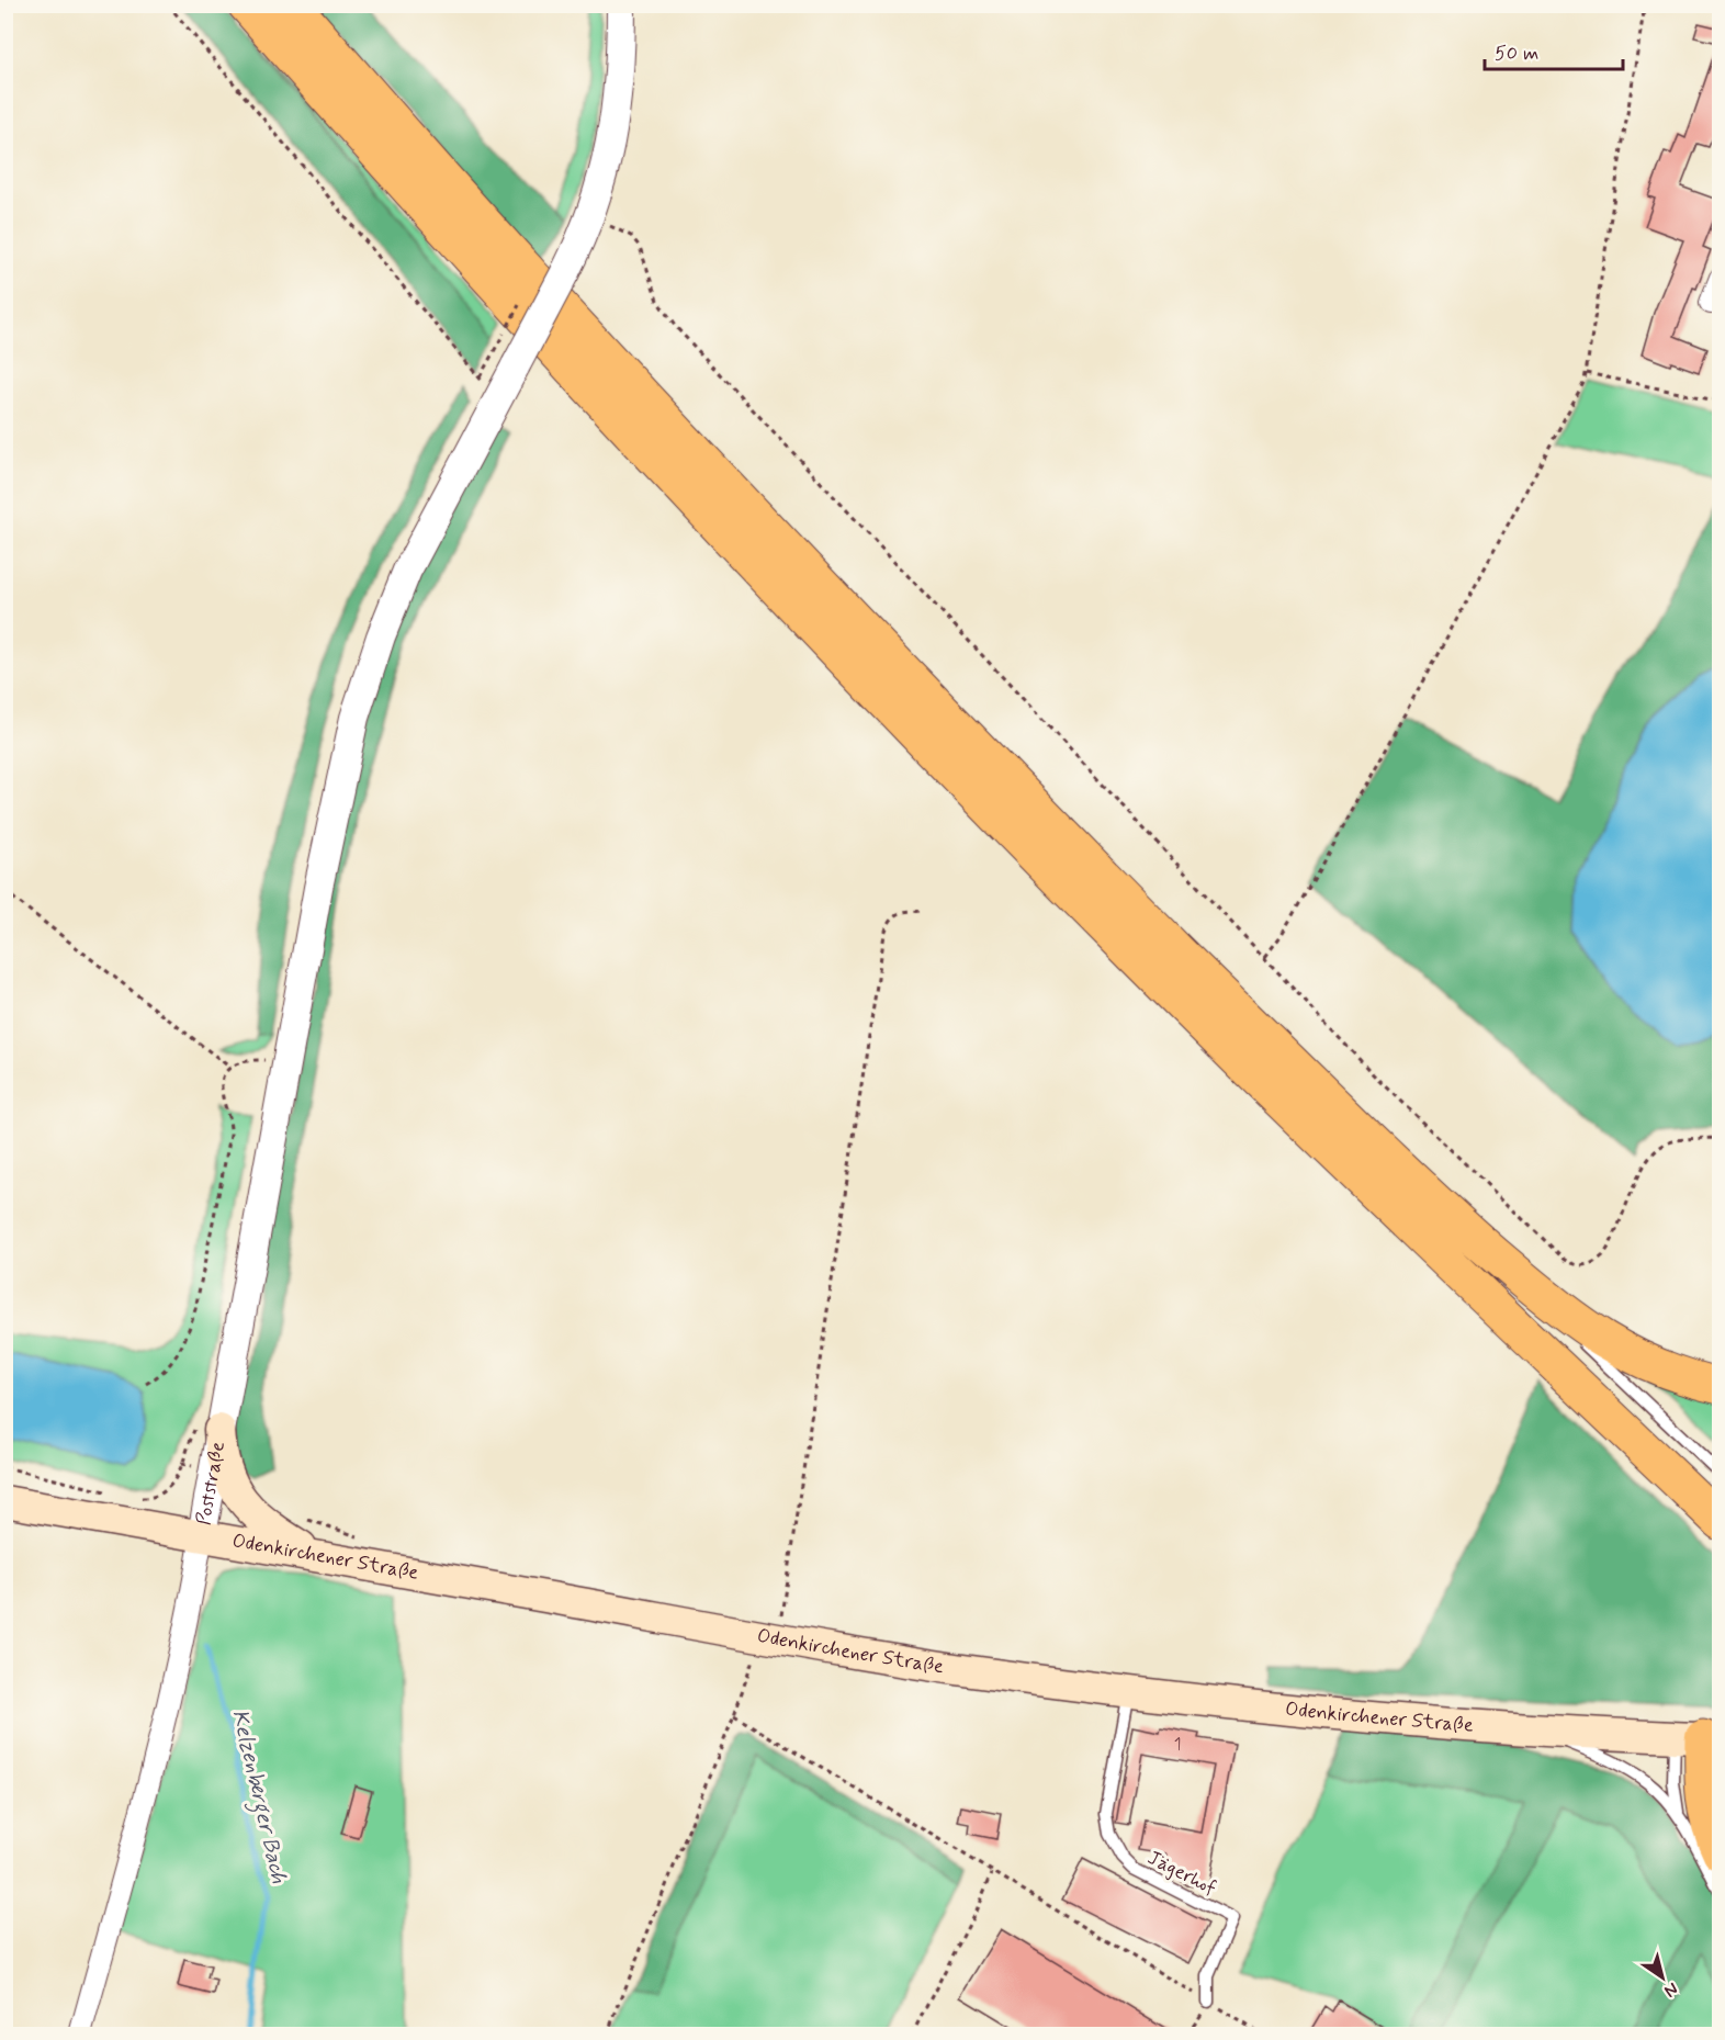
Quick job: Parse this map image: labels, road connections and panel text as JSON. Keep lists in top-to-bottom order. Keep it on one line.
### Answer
{"streets":{"main road":["Odenkirchener Straße"],"street":["Poststraße"],"lane":["Jägerhof"]},"crossings":[["Poststraße","Odenkirchener Straße"],["Odenkirchener Straße","Jägerhof"]],"water":["Kelzenberger Bach"],"house_numbers":["1"],"scale_bar":"50 m","north":"bottom right"}
